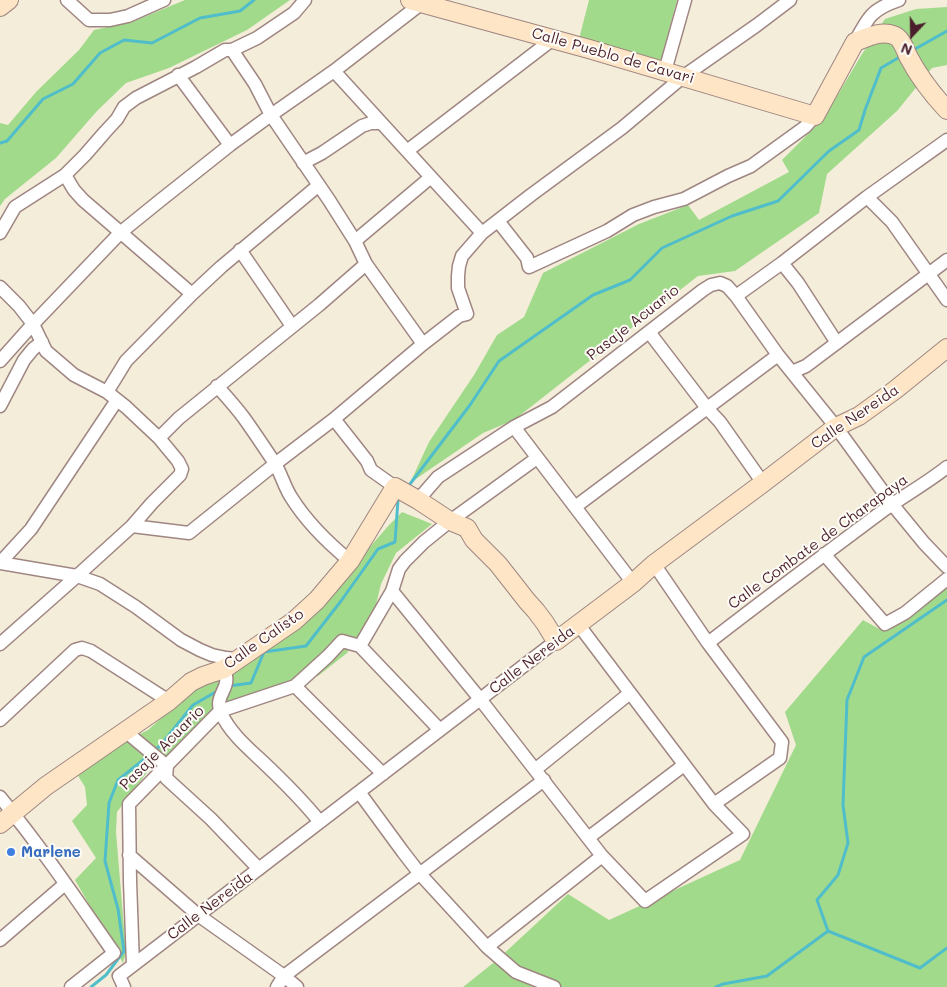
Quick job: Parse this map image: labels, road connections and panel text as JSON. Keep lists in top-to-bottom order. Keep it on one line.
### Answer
{"streets":{"street":["Calle Pueblo de Cavari","Pasaje Acuario","Calle Nereida","Calle Combate de Charapaya","Calle Calisto"]},"crossings":[["Pasaje Acuario","Calle Nereida"],["Pasaje Acuario","Calle Combate de Charapaya"]],"places":["Marlene"],"north":"bottom"}
